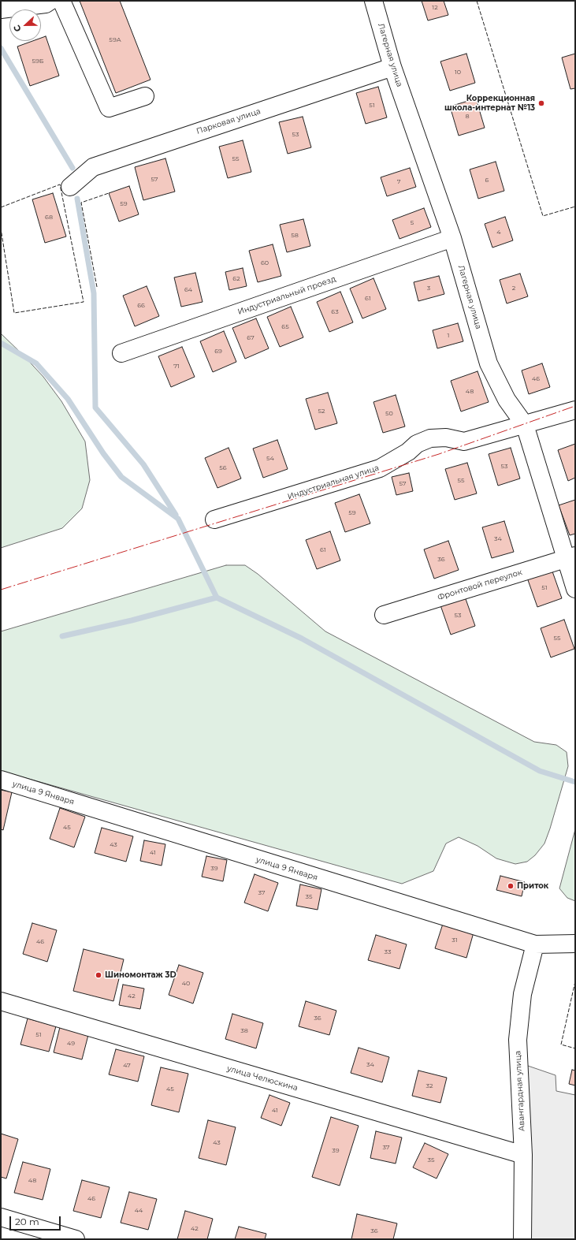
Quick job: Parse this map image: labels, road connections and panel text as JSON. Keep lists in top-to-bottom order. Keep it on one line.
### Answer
{"streets":{"street":["Лагерная улица","Парковая улица","Индустриальный проезд","Индустриальная улица","Фронтовой переулок","улица 9 Января","улица Челюскина","Авангардная улица"]},"crossings":[["Лагерная улица","Парковая улица"],["Лагерная улица","Индустриальный проезд"],["Лагерная улица","Индустриальная улица"],["Лагерная улица","Фронтовой переулок"],["улица 9 Января","Авангардная улица"],["улица Челюскина","Авангардная улица"]],"places":["Коррекционная школа-интернат №13","Приток","Шиномонтаж 3D"],"house_numbers":["12","59А","59Б","10","51","8","53","55","57","6","7","59","68","5","4","58","60","62","3","2","64","61","66","63","65","1","67","69","71","46","48","52","50","54","53","56","55","57","59","34","61","36","51","53","55","45","43","41","39","37","35","31","46","33","40","42","36","38","51","49","34","47","32","45","41","43","37","39","35","48","46","44","42","36"],"scale_bar":"20 m","north":"left"}
